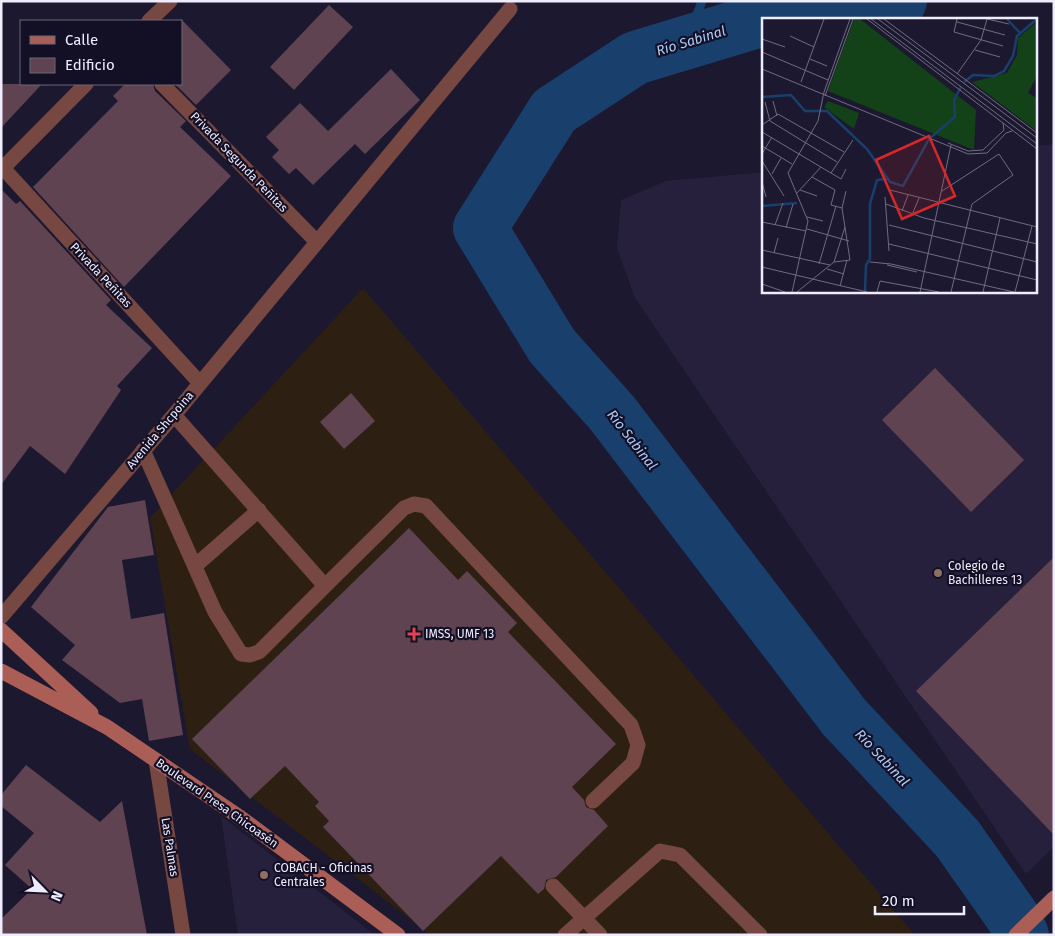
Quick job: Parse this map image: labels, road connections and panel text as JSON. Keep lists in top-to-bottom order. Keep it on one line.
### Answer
{"streets":{"main road":["Boulevard Presa Chicoasén"],"street":["Privada Segunda Peñitas","Privada Peñitas","Avenida Shcpoina","Las Palmas"]},"crossings":[["Privada Segunda Peñitas","Avenida Shcpoina"],["Privada Peñitas","Avenida Shcpoina"],["Boulevard Presa Chicoasén","Las Palmas"]],"water":["Río Sabinal"],"places":{"other":["Colegio de Bachilleres 13","COBACH - Oficinas Centrales"],"health":["IMSS, UMF 13"]},"legend":["Calle","Edificio"],"scale_bar":"20 m","north":"bottom right"}
